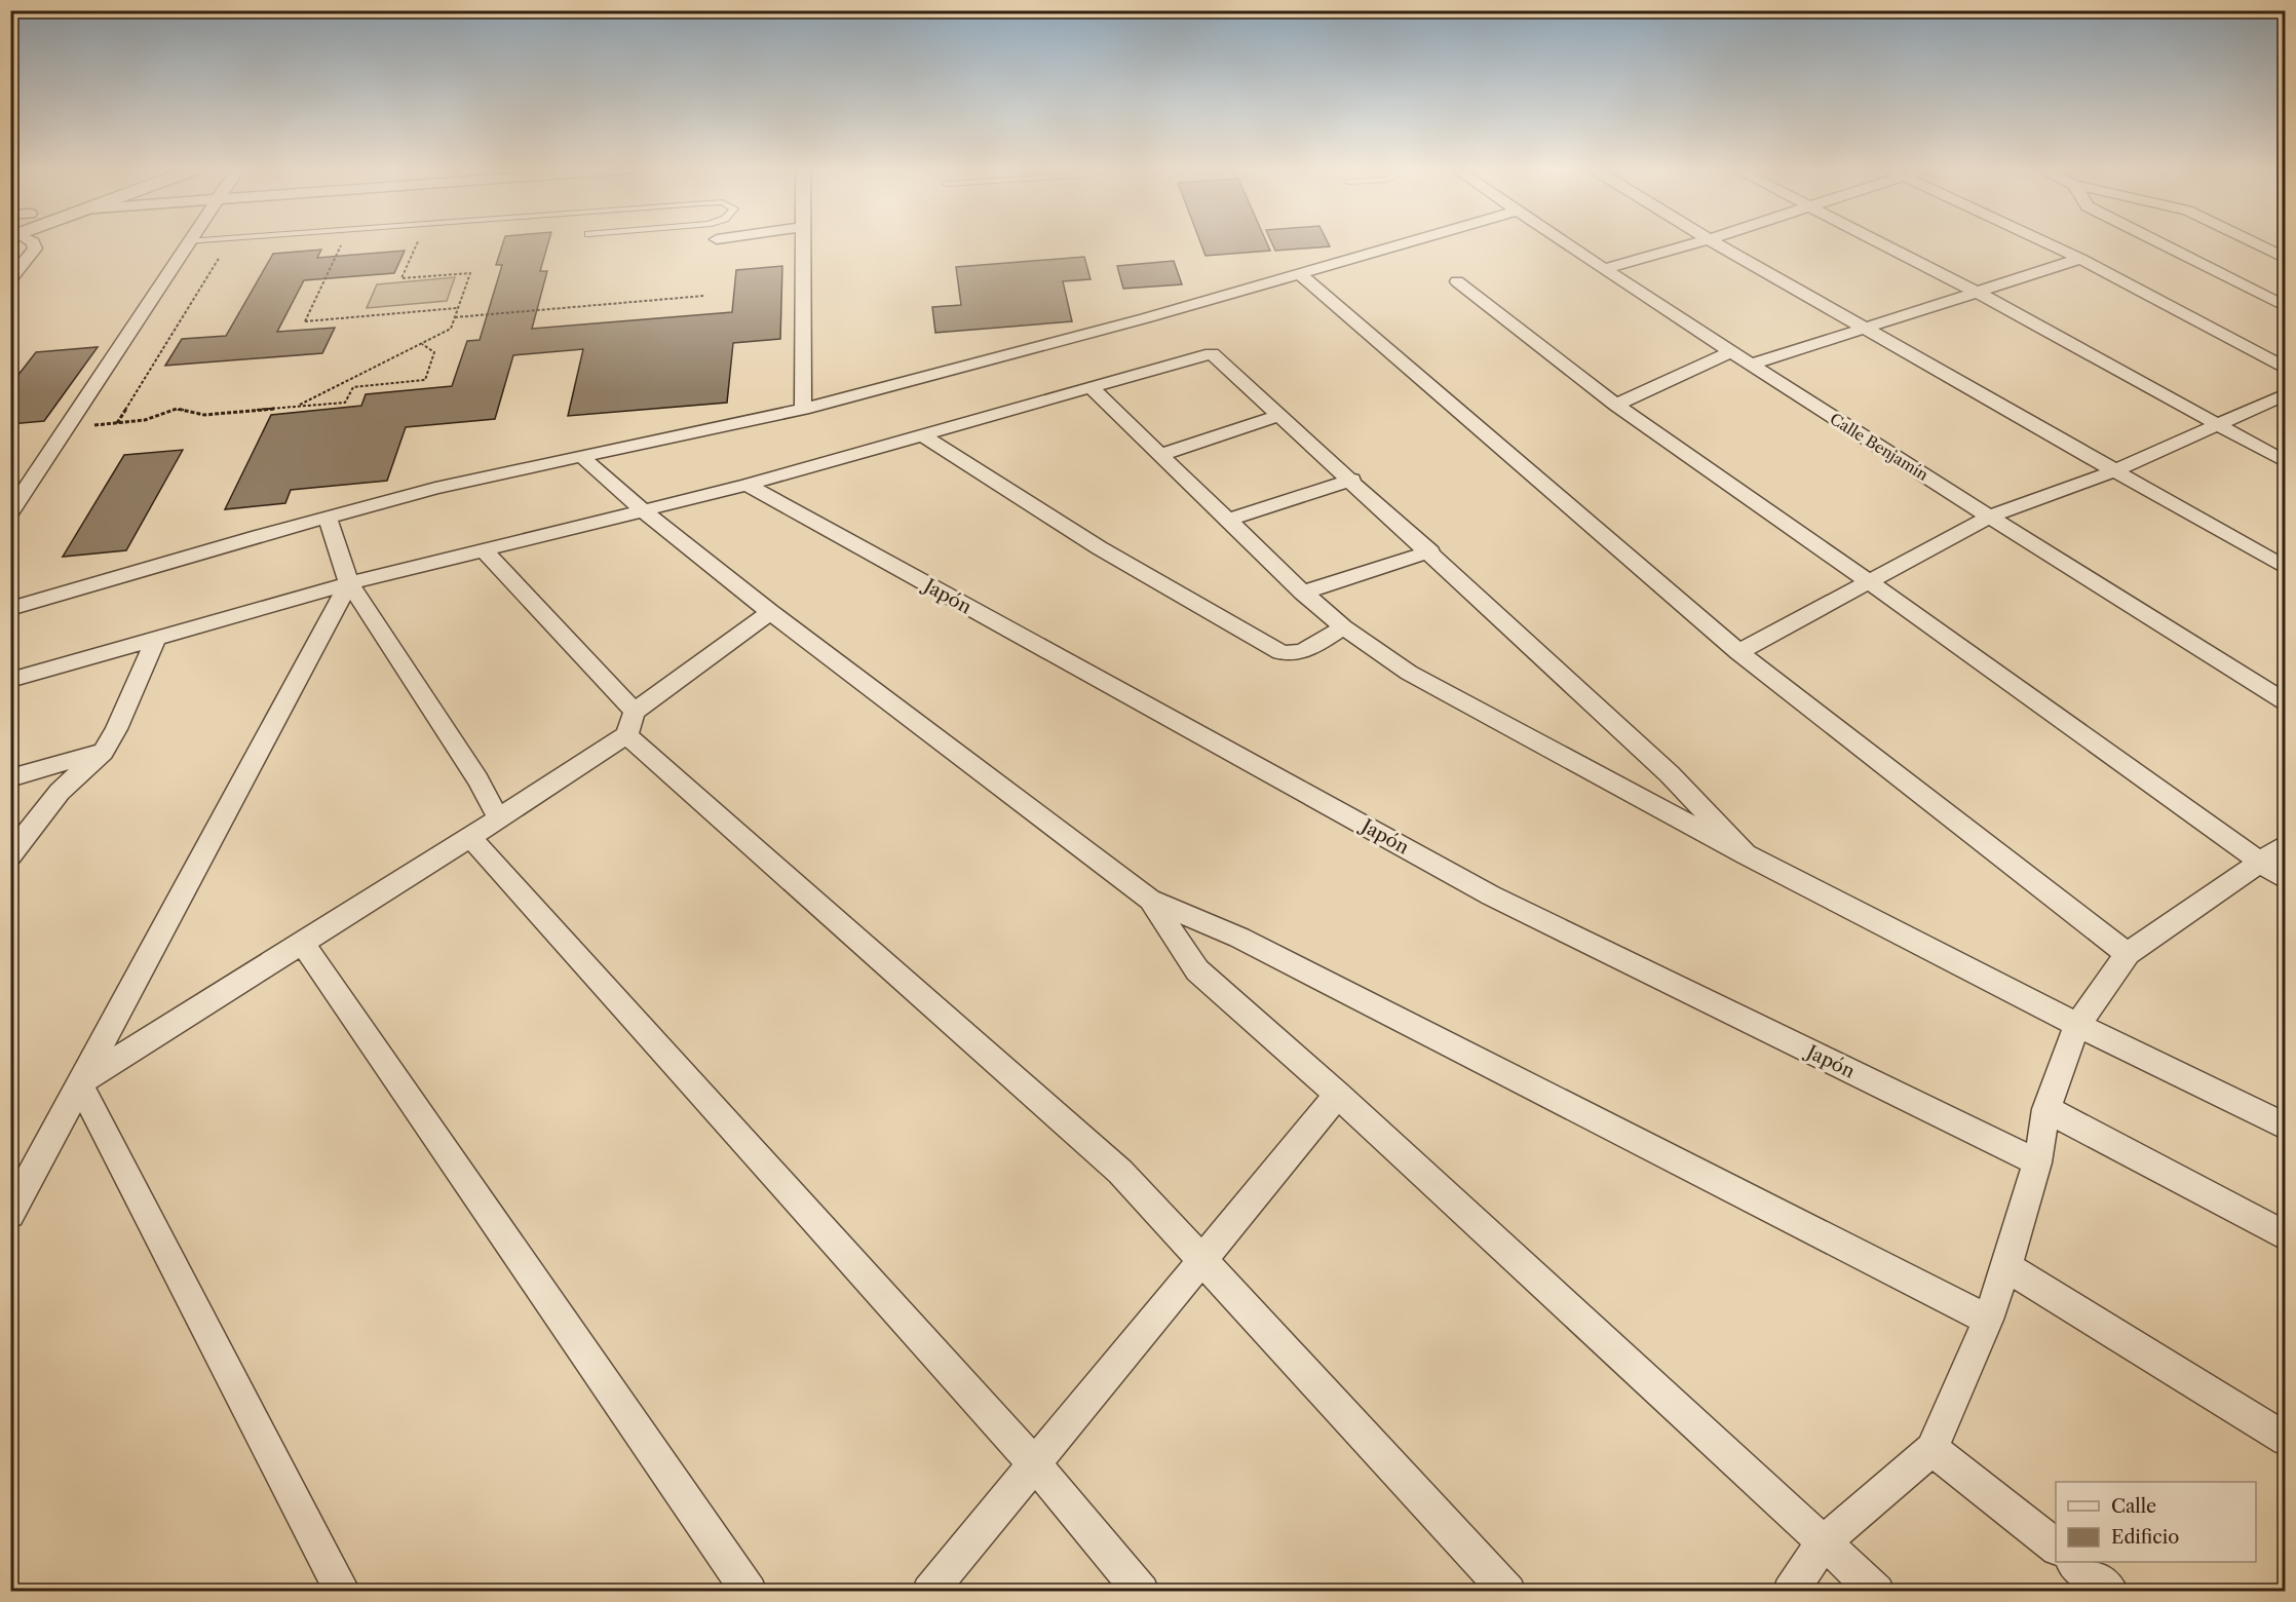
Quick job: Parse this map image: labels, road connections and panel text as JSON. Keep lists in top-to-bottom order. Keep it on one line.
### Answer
{"streets":{"street":["Calle Benjamín","Japón"]},"legend":["Calle","Edificio"]}
